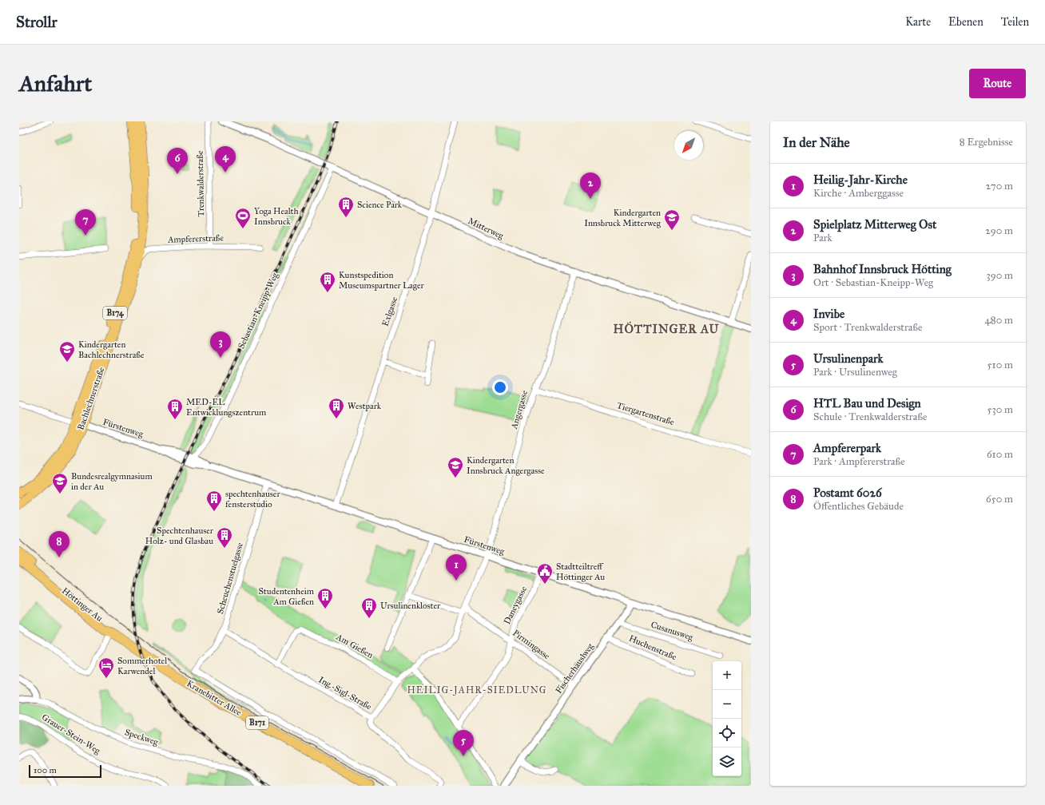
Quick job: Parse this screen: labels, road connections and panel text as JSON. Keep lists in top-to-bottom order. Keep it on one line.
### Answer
{"streets":{"main road":["B174","Bachlechnerstraße","Höttinger Au","Kranebitter Allee","B171"],"street":["Trenkwalderstraße","Mitterweg","Ampfererstraße","Sebastian-Kneipp-Weg","Exlgasse","Angergasse","Tiergartenstraße","Fürstenweg","Scheuchenstuelgasse","Daneygasse","Cusanusweg","Pirmingasse","Am Gießen","Huchenstraße","Fischerhäuslweg","Ing.-Sigl-Straße","Grauer-Stein-Weg","Speckweg"]},"crossings":[["Trenkwalderstraße","Ampfererstraße"],["Mitterweg","Sebastian-Kneipp-Weg"],["Mitterweg","Exlgasse"],["Mitterweg","Angergasse"],["Ampfererstraße","Bachlechnerstraße"],["Sebastian-Kneipp-Weg","Fürstenweg"],["Exlgasse","Fürstenweg"],["Bachlechnerstraße","Fürstenweg"],["Angergasse","Tiergartenstraße"],["Angergasse","Fürstenweg"],["Angergasse","Pirmingasse"],["Angergasse","Am Gießen"],["Fürstenweg","Scheuchenstuelgasse"],["Fürstenweg","Daneygasse"],["Fürstenweg","Fischerhäuslweg"],["Scheuchenstuelgasse","Ing.-Sigl-Straße"],["Scheuchenstuelgasse","Kranebitter Allee"],["Höttinger Au","Kranebitter Allee"],["Daneygasse","Pirmingasse"],["Cusanusweg","Fischerhäuslweg"],["Pirmingasse","Fischerhäuslweg"],["Am Gießen","Ing.-Sigl-Straße"],["Huchenstraße","Fischerhäuslweg"]],"districts":["HÖTTINGER AU","HEILIG-JAHR-SIEDLUNG"],"places":{"building":["Science Park","Kunstspedition Museumspartner Lager","Westpark","MED-EL Entwicklungszentrum","spechtenhauser fensterstudio","Spechtenhauser Holz- und Glasbau","Studentenheim Am Gießen","Ursulinenkloster"],"sports":["Yoga Health Innsbruck"],"school or university":["Kindergarten Innsbruck Mitterweg","Kindergarten Bachlechnerstraße","Kindergarten Innsbruck Angergasse","Bundesrealgymnasium in der Au"],"public building":["Stadtteiltreff Höttinger Au"],"hotel":["Sommerhotel Karwendel"]},"scale_bar":"100 m","north":"bottom left","page":{"header":"Strollr","nav":["Karte","Ebenen","Teilen"],"buttons":"Route","title":"Anfahrt","heading":["In der Nähe","8 Ergebnisse"],"pins":["4","6","2","7","3","8","1","5"],"list":[{"mark":"1","name":"Heilig-Jahr-Kirche","note":"Kirche · Amberggasse","value":"270 m"},{"mark":"2","name":"Spielplatz Mitterweg Ost","note":"Park","value":"290 m"},{"mark":"3","name":"Bahnhof Innsbruck Hötting","note":"Ort · Sebastian-Kneipp-Weg","value":"390 m"},{"mark":"4","name":"Invibe","note":"Sport · Trenkwalderstraße","value":"480 m"},{"mark":"5","name":"Ursulinenpark","note":"Park · Ursulinenweg","value":"510 m"},{"mark":"6","name":"HTL Bau und Design","note":"Schule · Trenkwalderstraße","value":"530 m"},{"mark":"7","name":"Ampfererpark","note":"Park · Ampfererstraße","value":"610 m"},{"mark":"8","name":"Postamt 6026","note":"Öffentliches Gebäude","value":"650 m"}],"map_buttons":["+","−"],"scale":"100 m"}}
